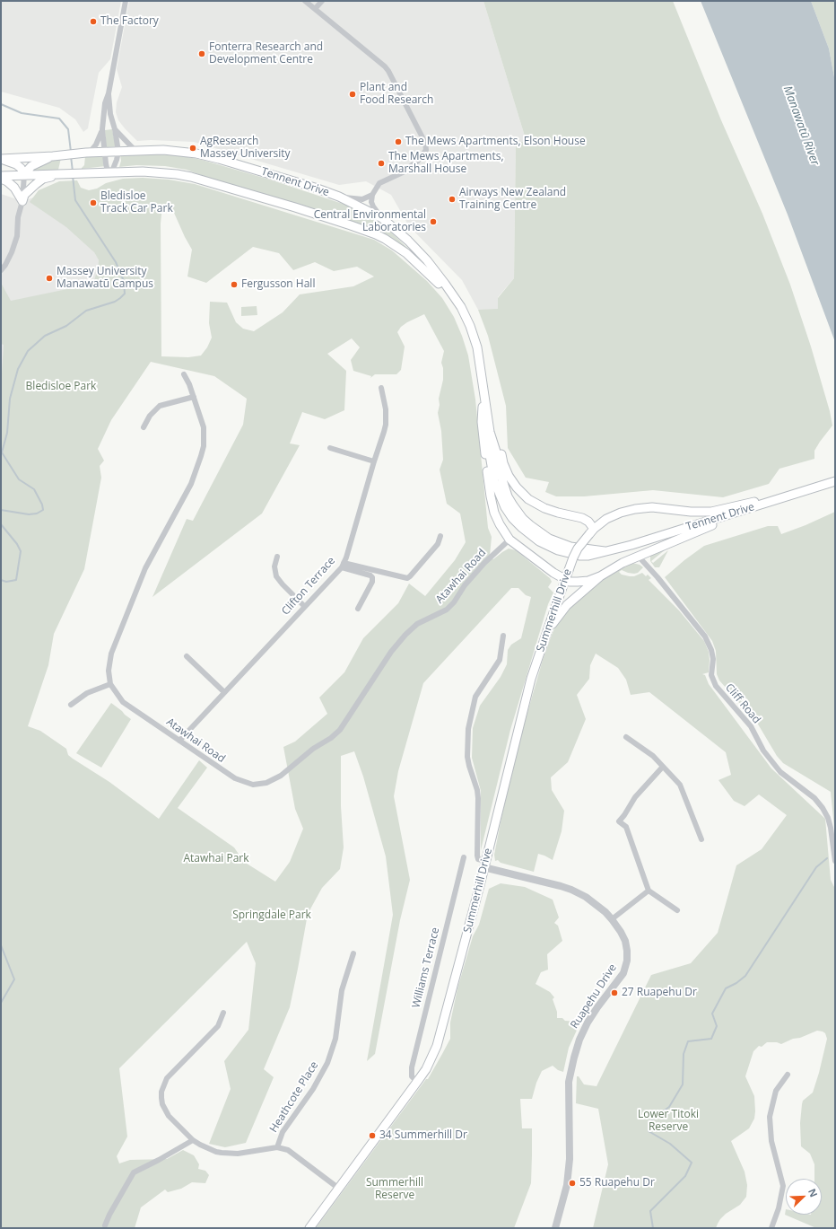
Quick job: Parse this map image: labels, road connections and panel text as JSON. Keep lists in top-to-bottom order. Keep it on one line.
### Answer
{"streets":{"main road":["Tennent Drive","Summerhill Drive"],"street":["Atawhai Road","Clifton Terrace","Cliff Road","Williams Terrace","Ruapehu Drive","Heathcote Place"]},"crossings":[["Tennent Drive","Summerhill Drive"],["Atawhai Road","Clifton Terrace"],["Summerhill Drive","Williams Terrace"],["Summerhill Drive","Ruapehu Drive"]],"water":["Manawatū River"],"parks":["Bledisloe Park","Atawhai Park","Springdale Park","Lower Titoki Reserve","Summerhill Reserve"],"places":["The Factory","Fonterra Research and Development Centre","Plant and Food Research","The Mews Apartments, Elson House","AgResearch Massey University","The Mews Apartments, Marshall House","Airways New Zealand Training Centre","Bledisloe Track Car Park","Central Environmental Laboratories","Massey University Manawatū Campus","Fergusson Hall","27 Ruapehu Dr","34 Summerhill Dr","55 Ruapehu Dr"],"north":"top right"}
